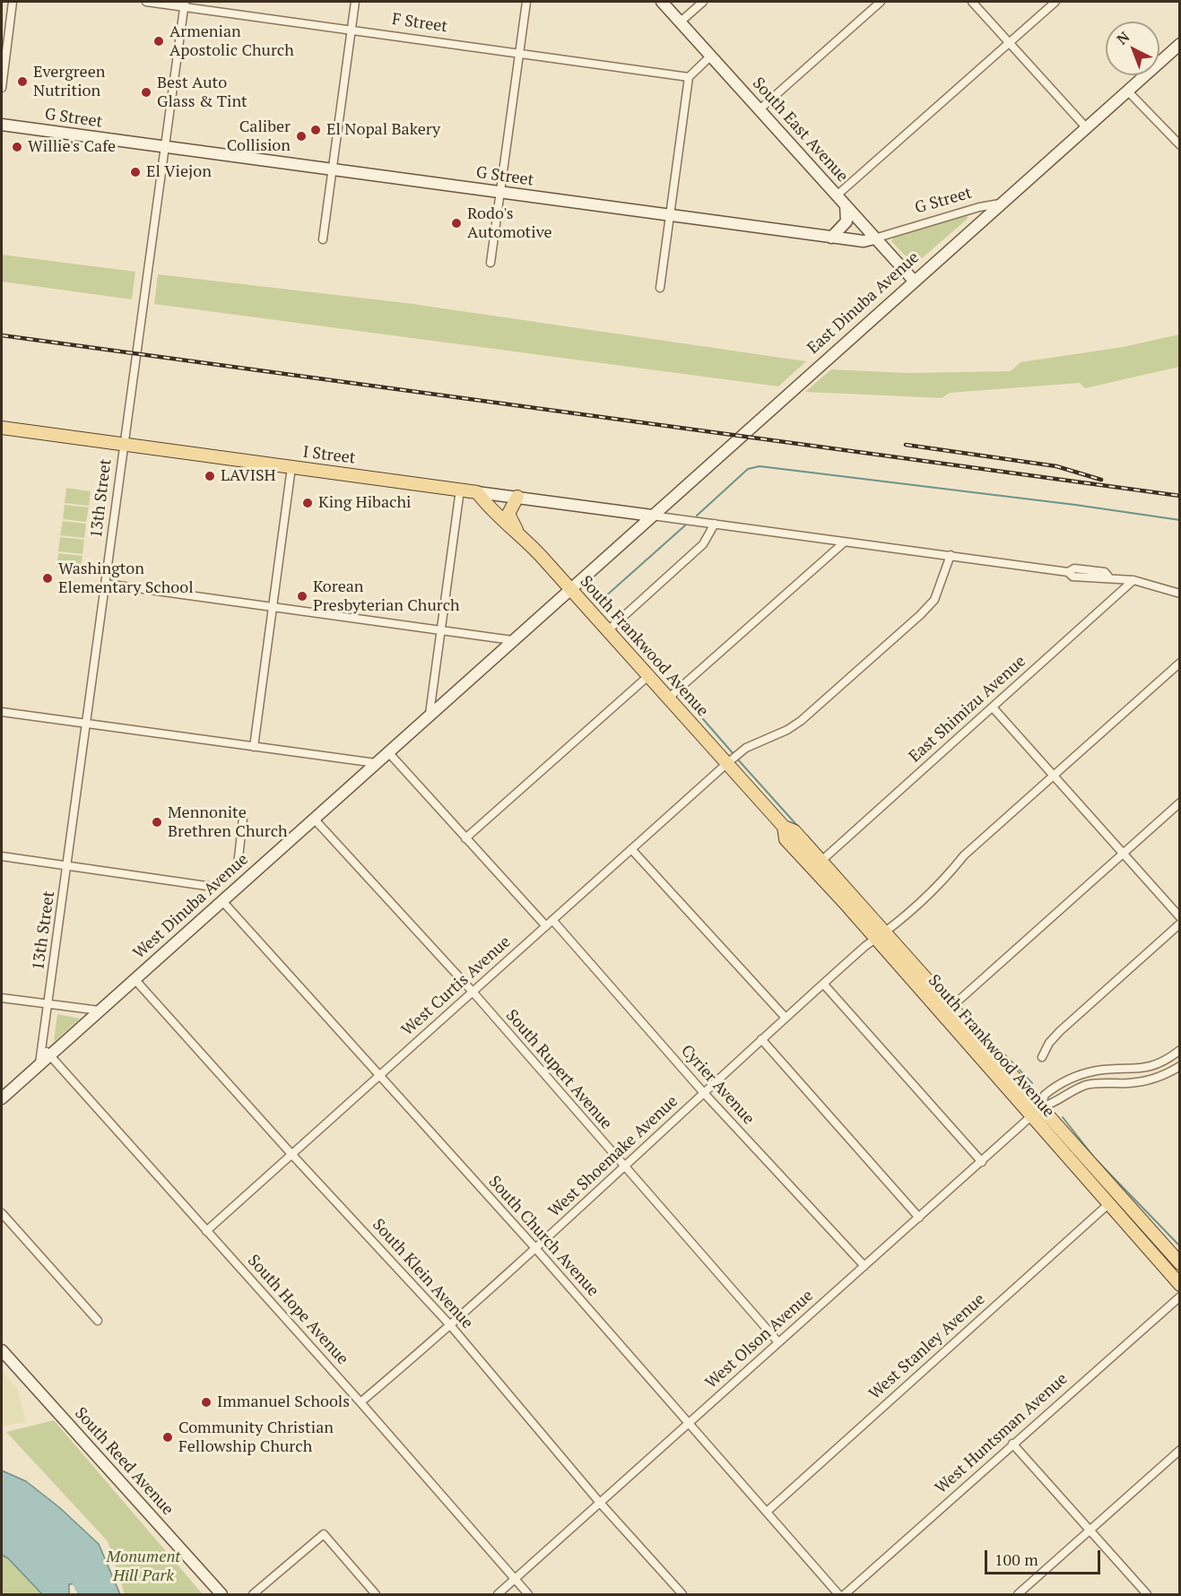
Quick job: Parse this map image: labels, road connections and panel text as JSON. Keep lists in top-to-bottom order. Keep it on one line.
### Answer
{"streets":{"main road":["I Street","South Frankwood Avenue"],"street":["F Street","G Street","South East Avenue","East Dinuba Avenue","13th Street","East Shimizu Avenue","West Dinuba Avenue","West Curtis Avenue","South Rupert Avenue","Cyrier Avenue","West Shoemake Avenue","South Church Avenue","South Klein Avenue","South Hope Avenue","West Olson Avenue","West Stanley Avenue","West Huntsman Avenue","South Reed Avenue"]},"crossings":[["F Street","13th Street"],["G Street","South East Avenue"],["G Street","East Dinuba Avenue"],["G Street","13th Street"],["South East Avenue","East Dinuba Avenue"],["East Dinuba Avenue","I Street"],["East Dinuba Avenue","South Frankwood Avenue"],["East Dinuba Avenue","West Dinuba Avenue"],["I Street","13th Street"],["I Street","South Frankwood Avenue"],["13th Street","West Dinuba Avenue"],["13th Street","South Hope Avenue"],["South Frankwood Avenue","East Shimizu Avenue"],["South Frankwood Avenue","West Dinuba Avenue"],["South Frankwood Avenue","West Curtis Avenue"],["South Frankwood Avenue","West Shoemake Avenue"],["South Frankwood Avenue","West Olson Avenue"],["South Frankwood Avenue","West Stanley Avenue"],["West Dinuba Avenue","South Rupert Avenue"],["West Dinuba Avenue","Cyrier Avenue"],["West Dinuba Avenue","South Church Avenue"],["West Dinuba Avenue","South Klein Avenue"],["West Dinuba Avenue","South Hope Avenue"],["West Curtis Avenue","South Rupert Avenue"],["West Curtis Avenue","Cyrier Avenue"],["West Curtis Avenue","South Church Avenue"],["West Curtis Avenue","South Klein Avenue"],["West Curtis Avenue","South Hope Avenue"],["South Rupert Avenue","West Shoemake Avenue"],["South Rupert Avenue","West Olson Avenue"],["Cyrier Avenue","West Shoemake Avenue"],["Cyrier Avenue","West Olson Avenue"],["West Shoemake Avenue","South Church Avenue"],["West Shoemake Avenue","South Klein Avenue"],["West Shoemake Avenue","South Hope Avenue"],["South Church Avenue","West Olson Avenue"],["South Church Avenue","West Stanley Avenue"],["South Klein Avenue","West Olson Avenue"],["South Hope Avenue","West Olson Avenue"]],"parks":["Monument Hill Park"],"places":["Armenian Apostolic Church","Evergreen Nutrition","Best Auto Glass & Tint","El Nopal Bakery","Caliber Collision","Willie's Cafe","El Viejon","Rodo's Automotive","LAVISH","King Hibachi","Washington Elementary School","Korean Presbyterian Church","Mennonite Brethren Church","Immanuel Schools","Community Christian Fellowship Church"],"scale_bar":"100 m","north":"top left"}
